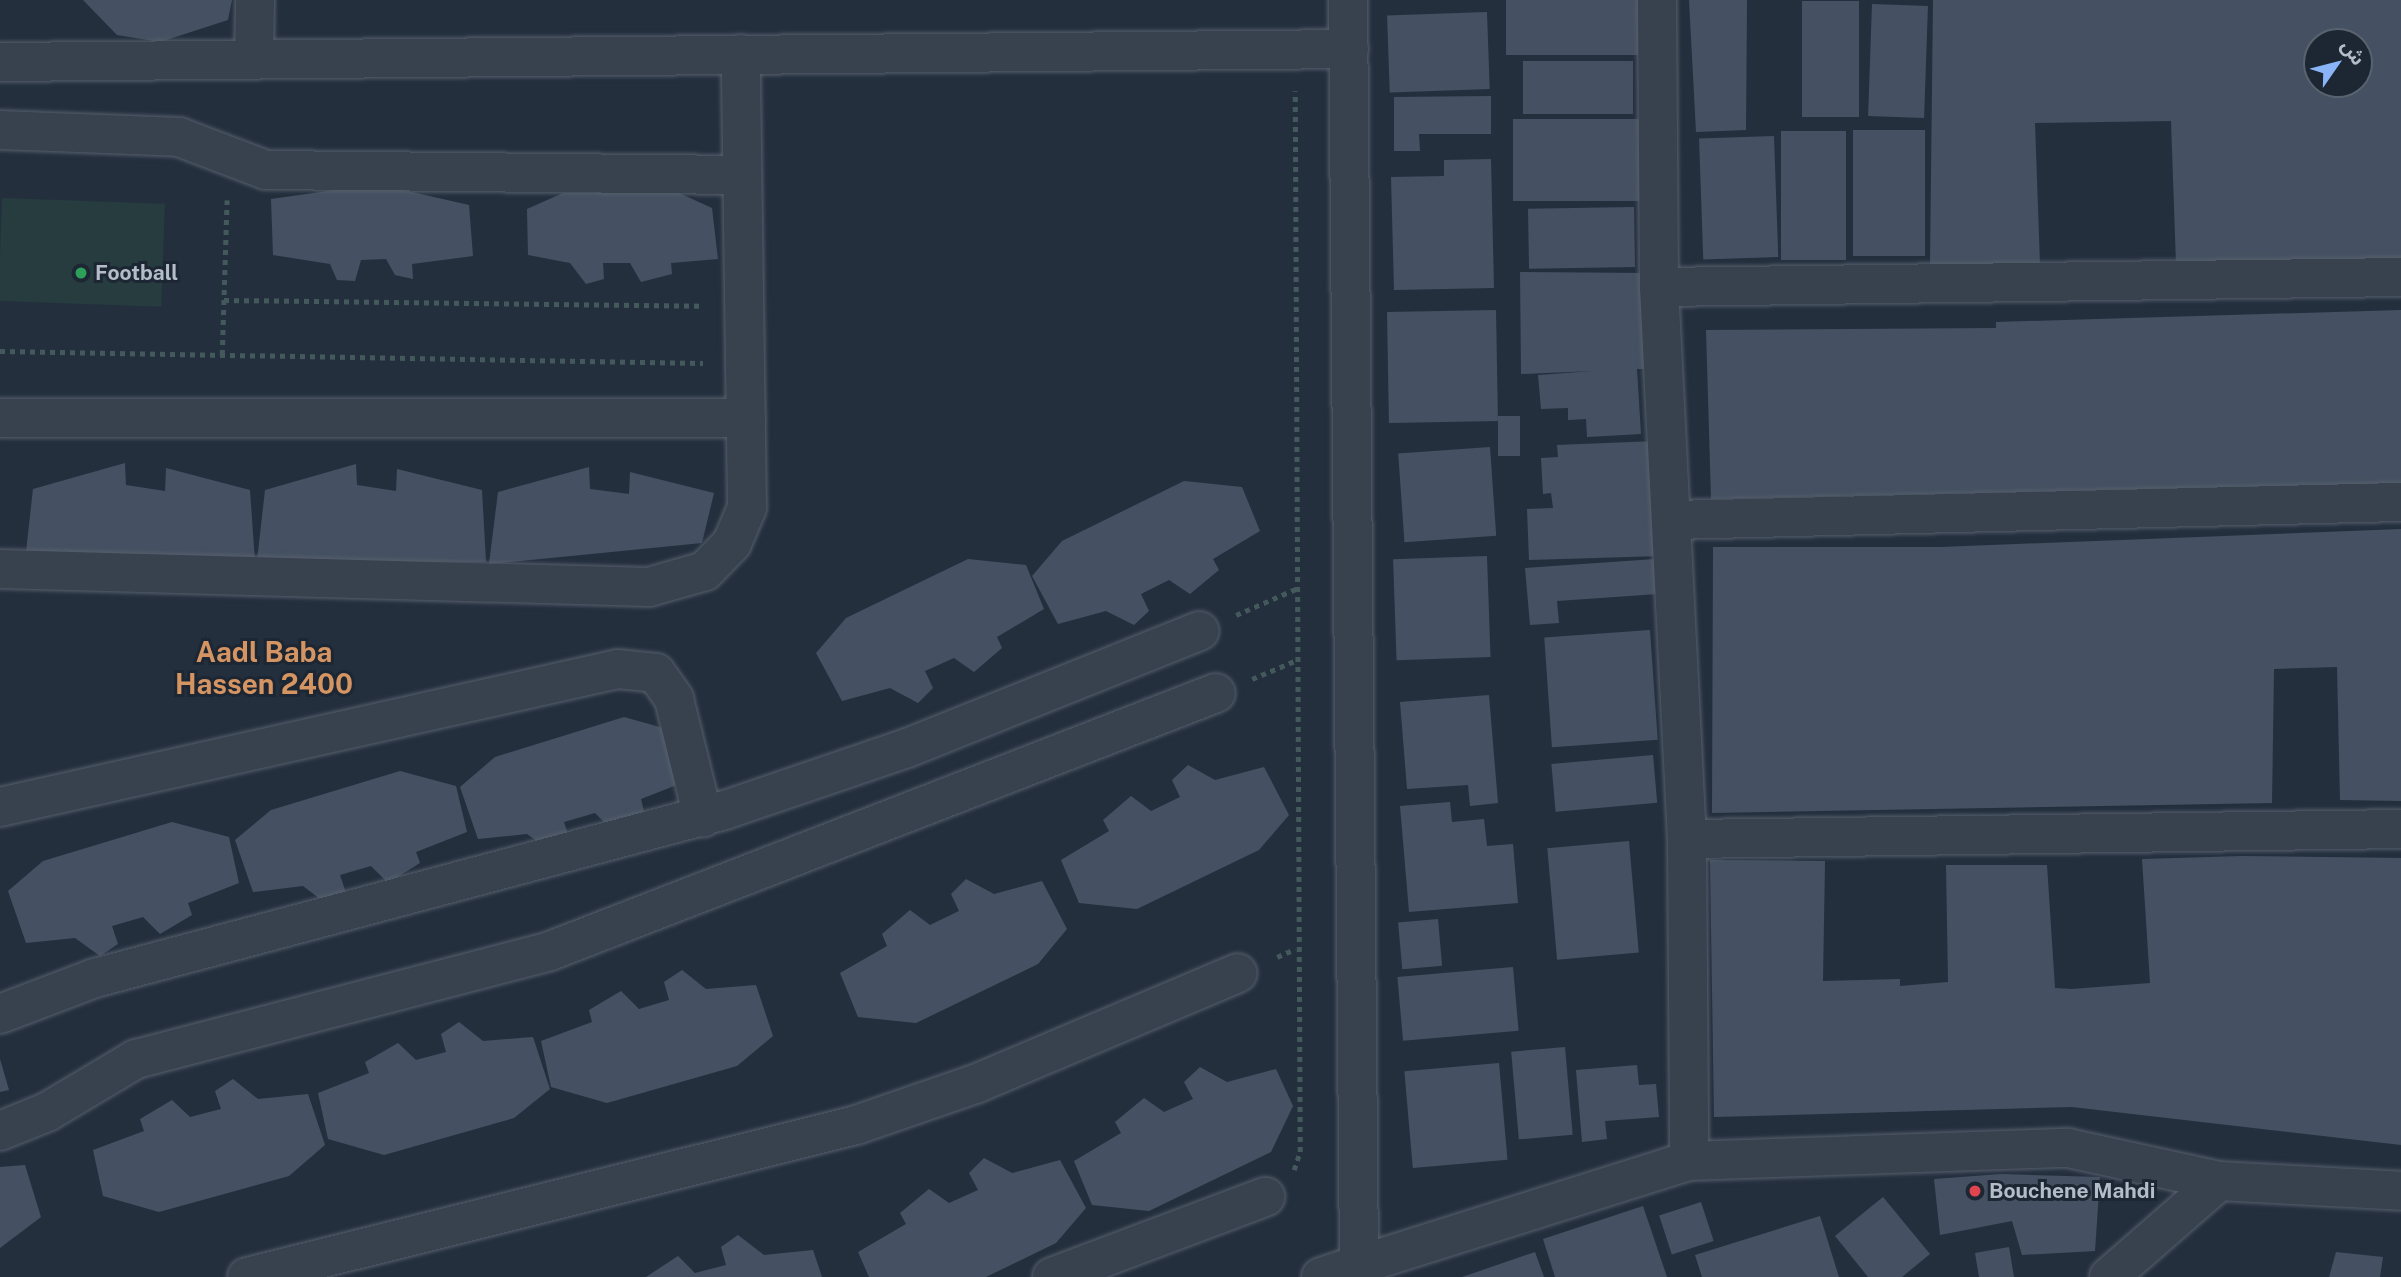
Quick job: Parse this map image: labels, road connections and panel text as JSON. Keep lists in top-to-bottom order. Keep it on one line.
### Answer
{"districts":["Aadl Baba Hassen 2400"],"places":["Football","Bouchene Mahdi"],"north":"top right"}
